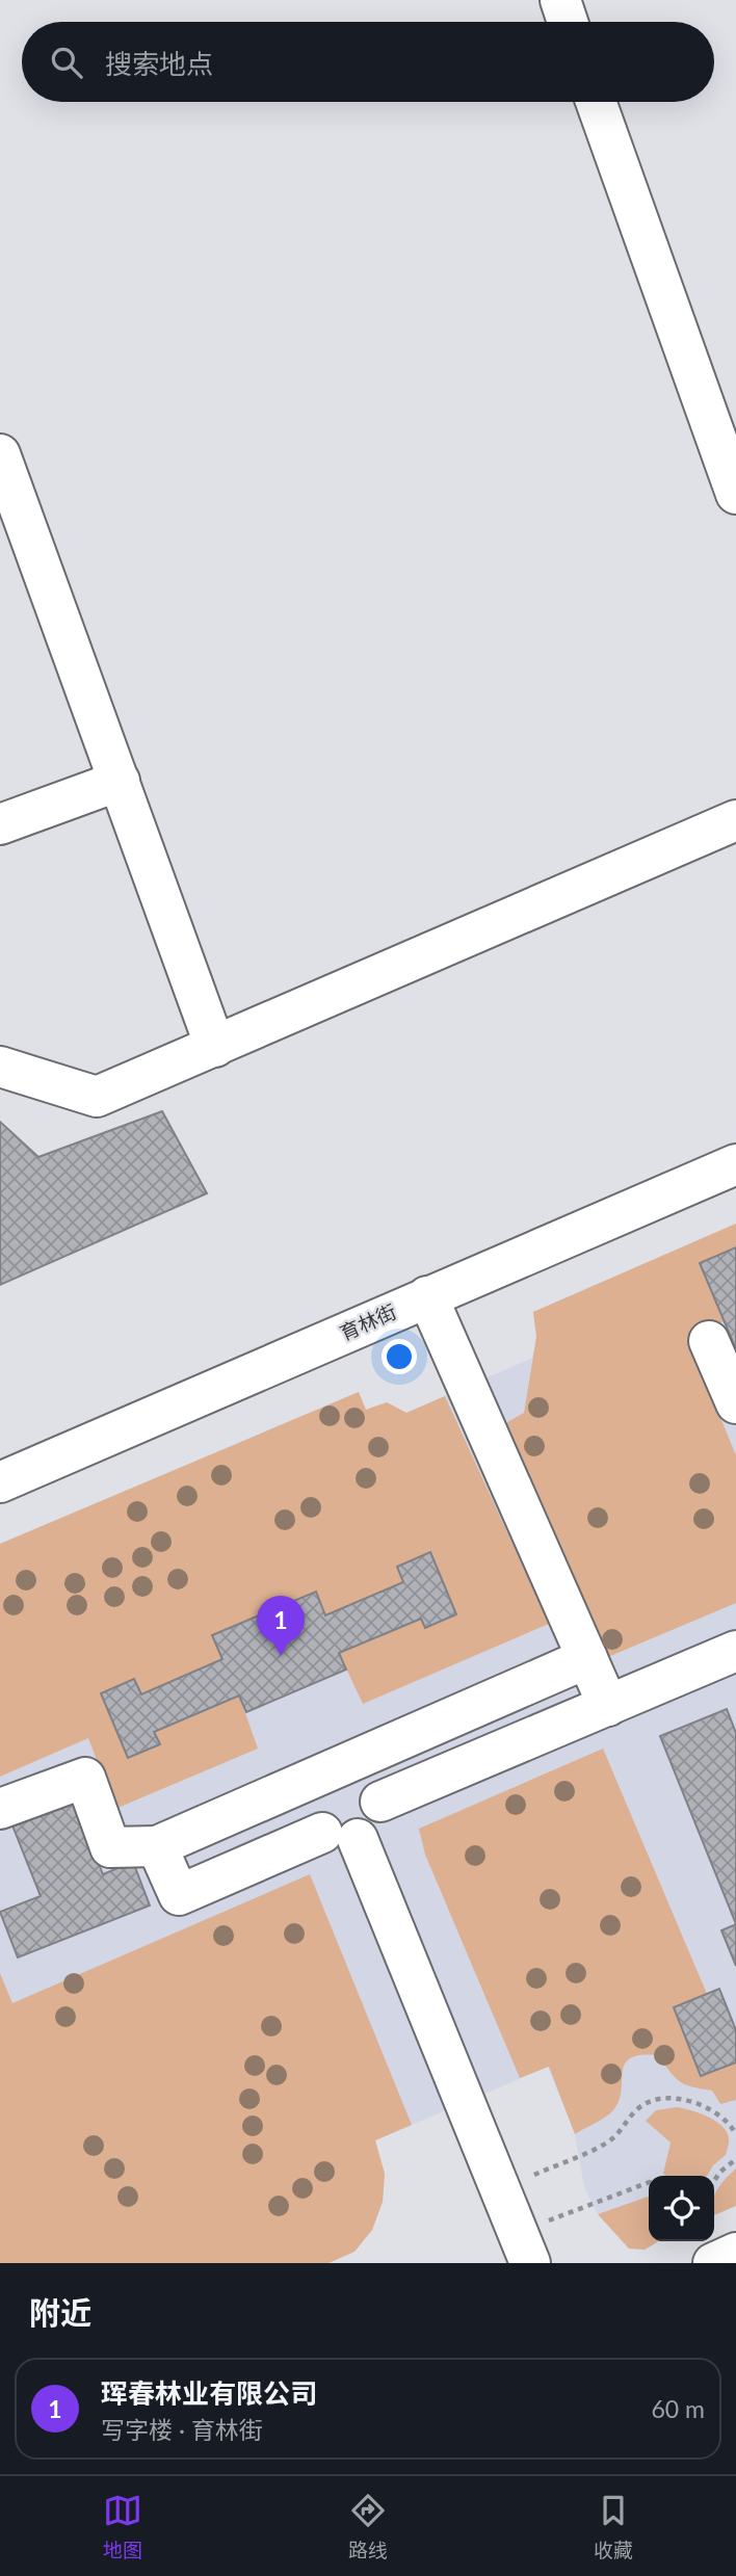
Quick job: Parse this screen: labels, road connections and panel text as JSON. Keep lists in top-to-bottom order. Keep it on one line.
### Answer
{"streets":{"street":["育林街"]},"page":{"search":"搜索地点","pins":"1","heading":"附近","list":[{"mark":"1","name":"珲春林业有限公司","note":"写字楼 · 育林街","value":"60 m"}],"nav":["地图","路线","收藏"]}}
